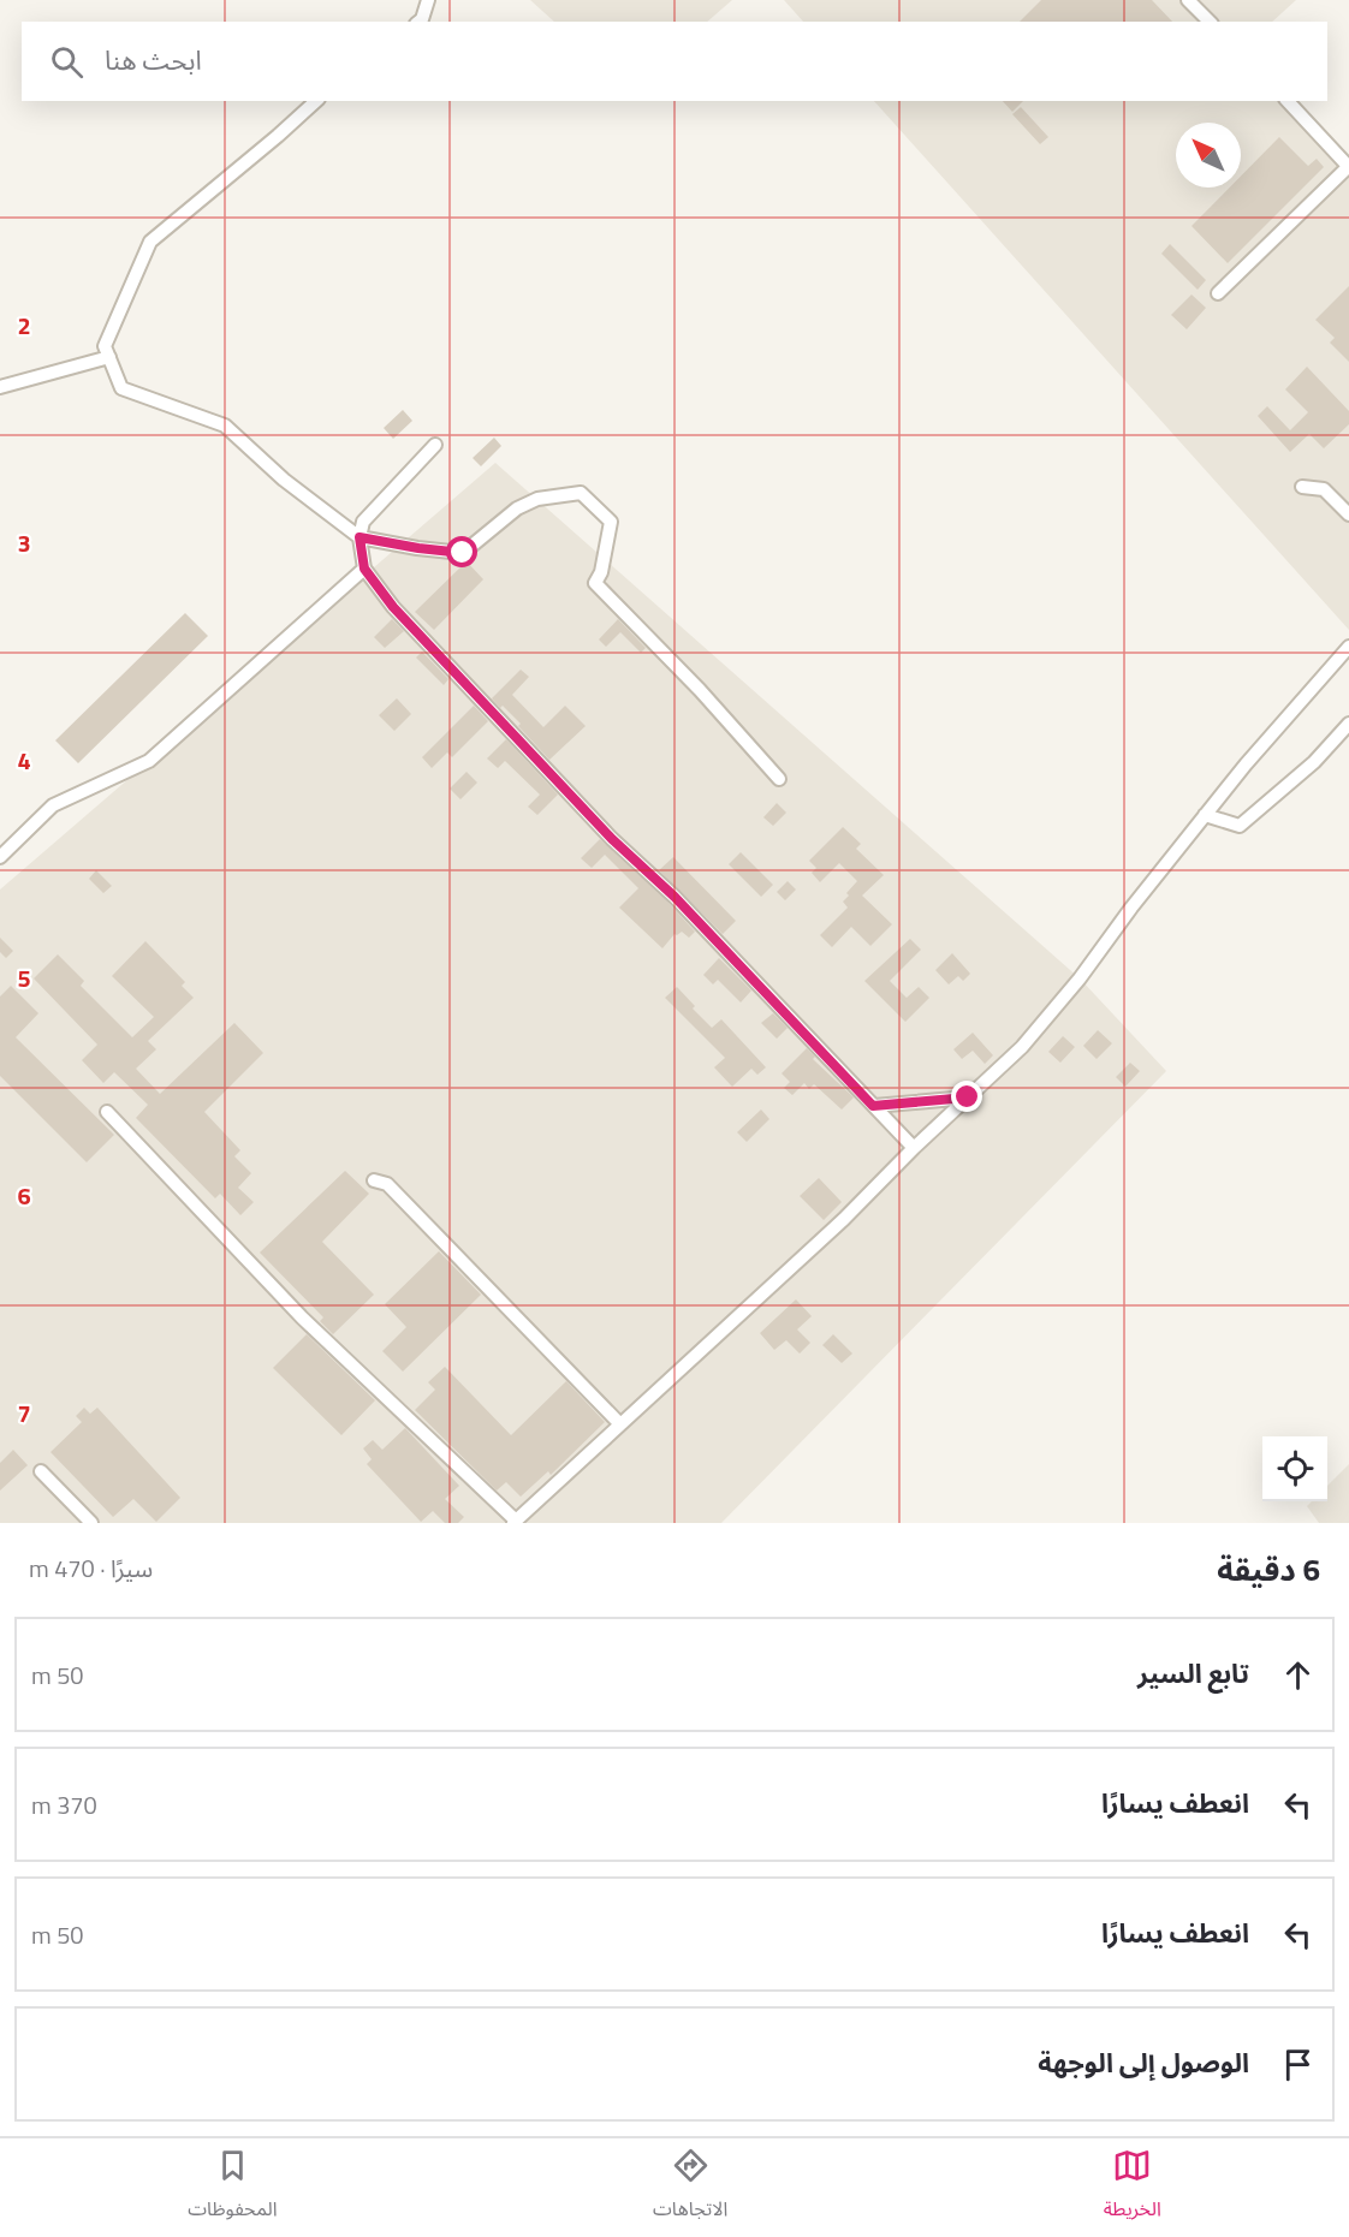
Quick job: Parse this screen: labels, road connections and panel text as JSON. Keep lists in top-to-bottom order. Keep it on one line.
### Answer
{"north":"top left","page":{"search":"ابحث هنا","heading":["6 دقيقة","سيرًا · 470 m"],"list":[["تابع السير","50 m"],["انعطف يسارًا","370 m"],["انعطف يسارًا","50 m"],"الوصول إلى الوجهة"],"nav":["الخريطة","الاتجاهات","المحفوظات"]},"grid":{"rows":["2","3","4","5","6","7"]}}
